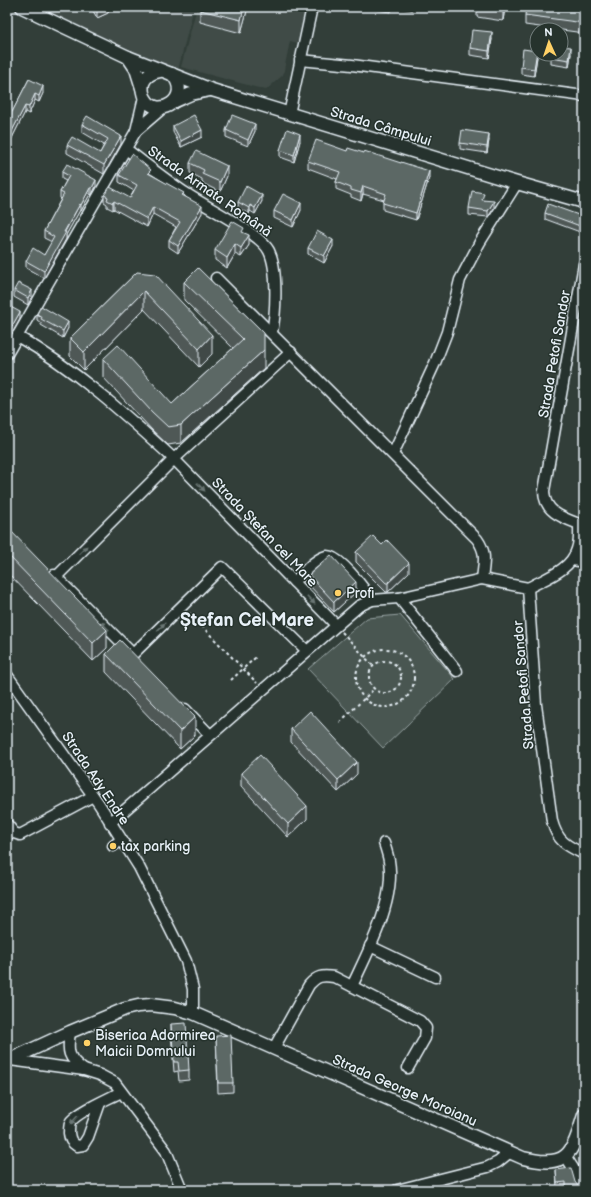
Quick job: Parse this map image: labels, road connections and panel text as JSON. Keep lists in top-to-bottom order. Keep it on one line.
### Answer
{"streets":{"main road":["Strada Câmpului","Strada George Moroianu"],"street":["Strada Armata Română","Strada Petofi Sandor","Strada Ștefan cel Mare","Strada Ady Endre"]},"crossings":[["Strada Câmpului","Strada Armata Română"],["Strada Armata Română","Strada Ștefan cel Mare"],["Strada Ady Endre","Strada George Moroianu"]],"one_way":["Strada Ștefan cel Mare"],"districts":["Ștefan Cel Mare"],"places":["Profi","tax parking","Biserica Adormirea Maicii Domnului"],"north":"top"}
